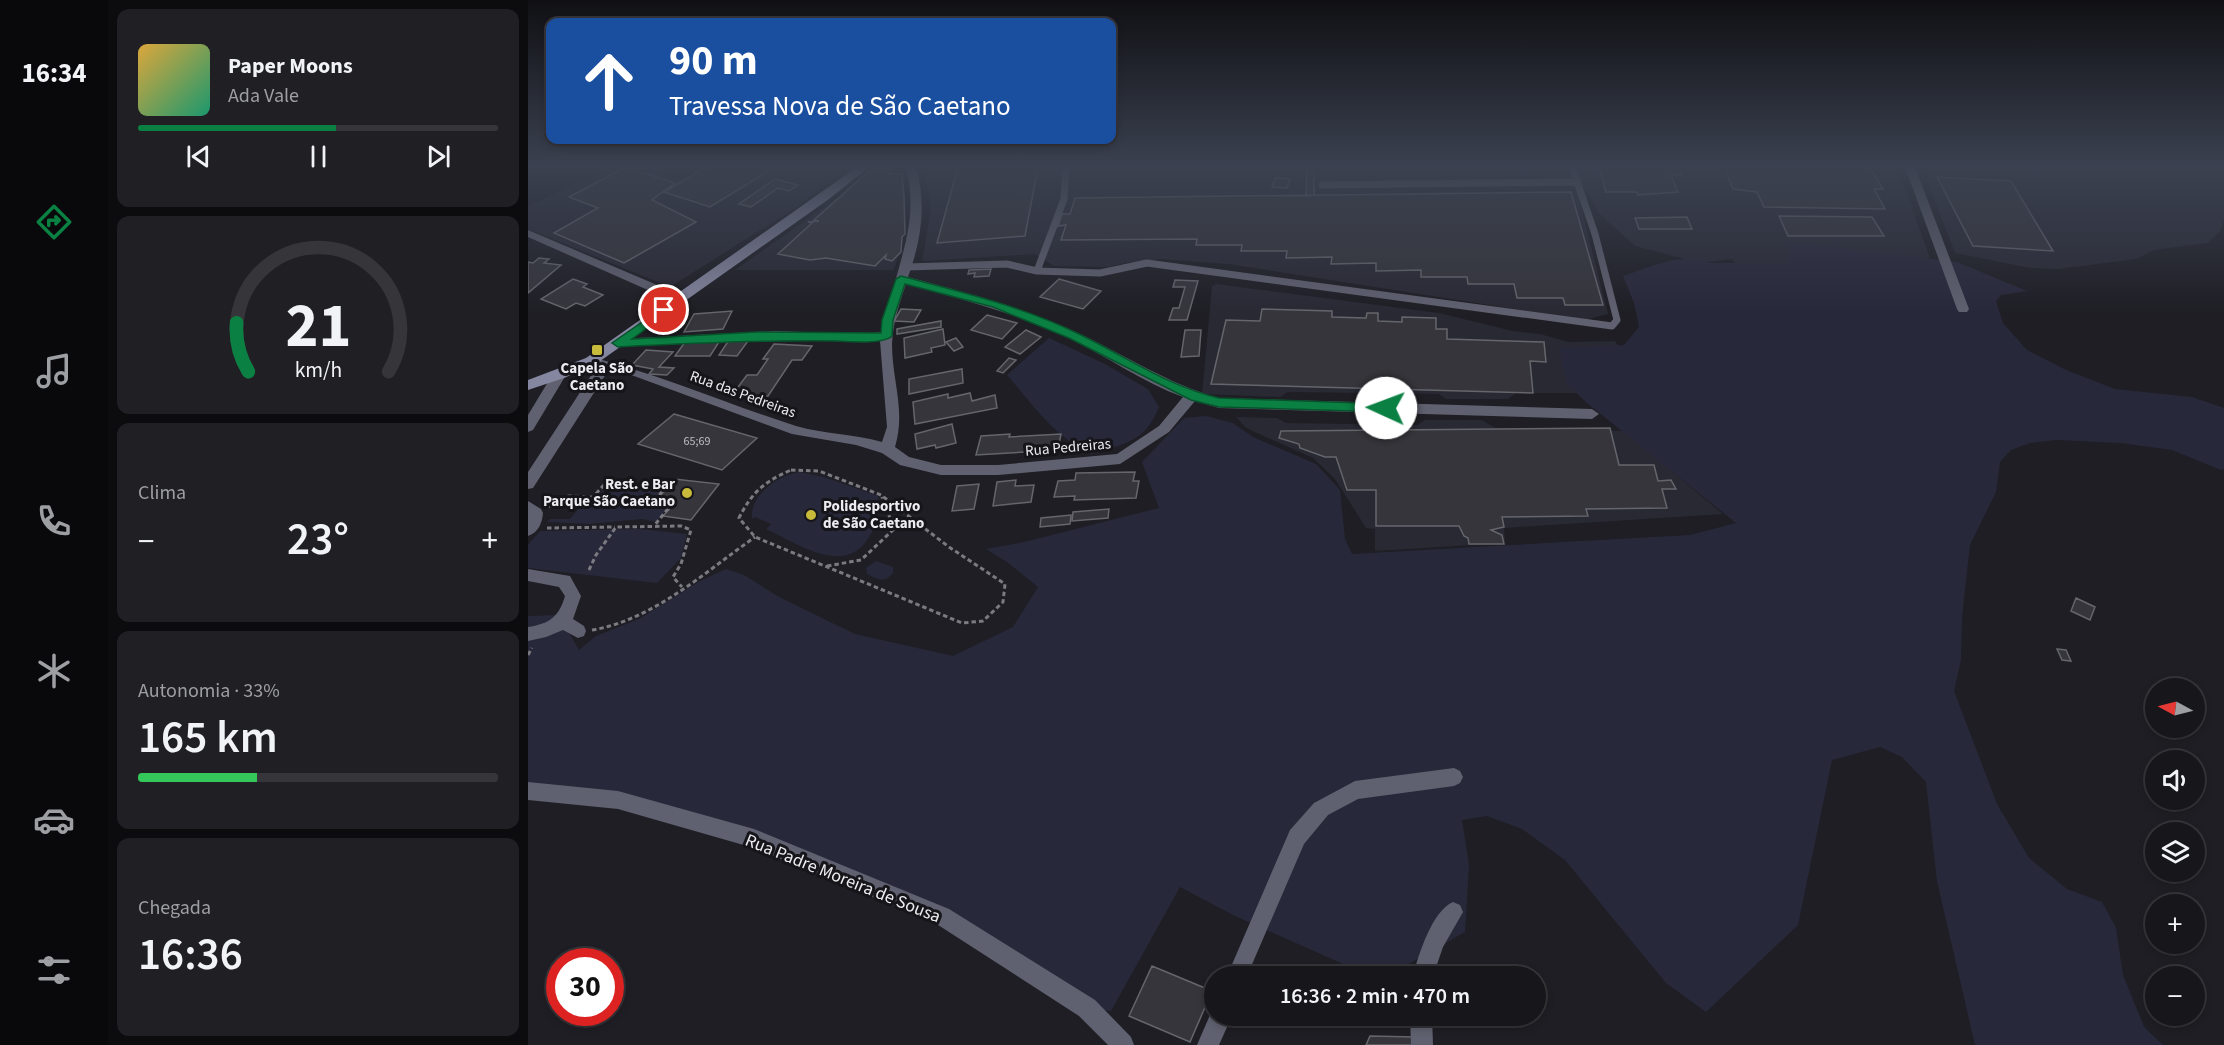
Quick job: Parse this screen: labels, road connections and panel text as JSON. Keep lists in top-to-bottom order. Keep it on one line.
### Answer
{"streets":{"street":["Rua das Pedreiras","Rua Pedreiras","Rua Padre Moreira de Sousa"]},"crossings":[["Rua das Pedreiras","Rua Pedreiras"]],"places":{"transit":["Capela São Caetano"],"other":["Rest. e Bar Parque São Caetano","Polidesportivo de São Caetano"]},"house_numbers":["65;69"],"north":"left","page":{"tabs":"16:34","turn":["90 m","Travessa Nova de São Caetano"],"song":["Paper Moons","Ada Vale"],"tile":["Clima",["Autonomia · 33%","165 km"],["Chegada","16:36"]],"heat":["−","23°","+"],"map_buttons":["+","−"],"limit":"30","trip":"16:36 · 2 min · 470 m","gauge":["21","km/h"]}}
